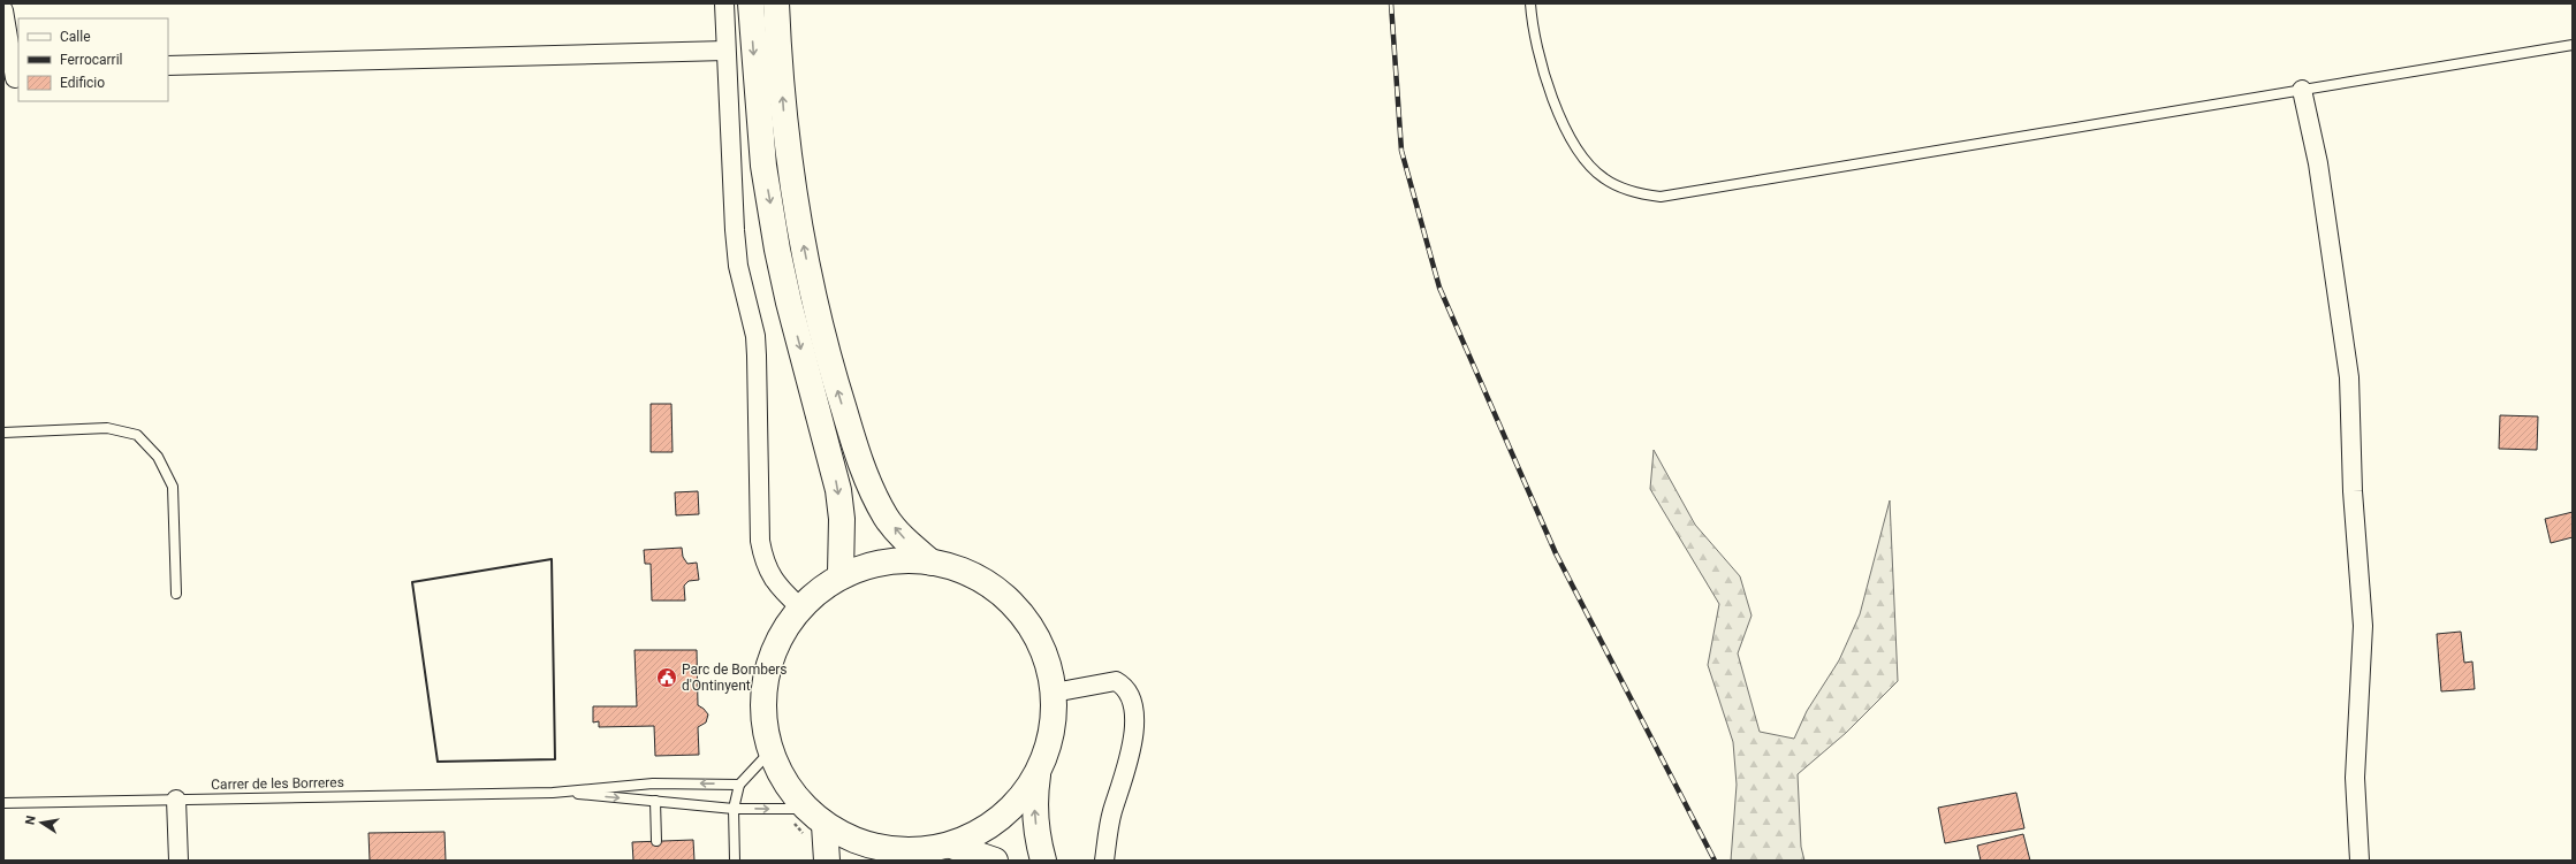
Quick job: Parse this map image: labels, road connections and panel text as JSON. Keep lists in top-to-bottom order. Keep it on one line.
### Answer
{"streets":{"lane":["Carrer de les Borreres"]},"places":{"public building":["Parc de Bombers d'Ontinyent"]},"legend":["Calle","Ferrocarril","Edificio"],"north":"left"}
